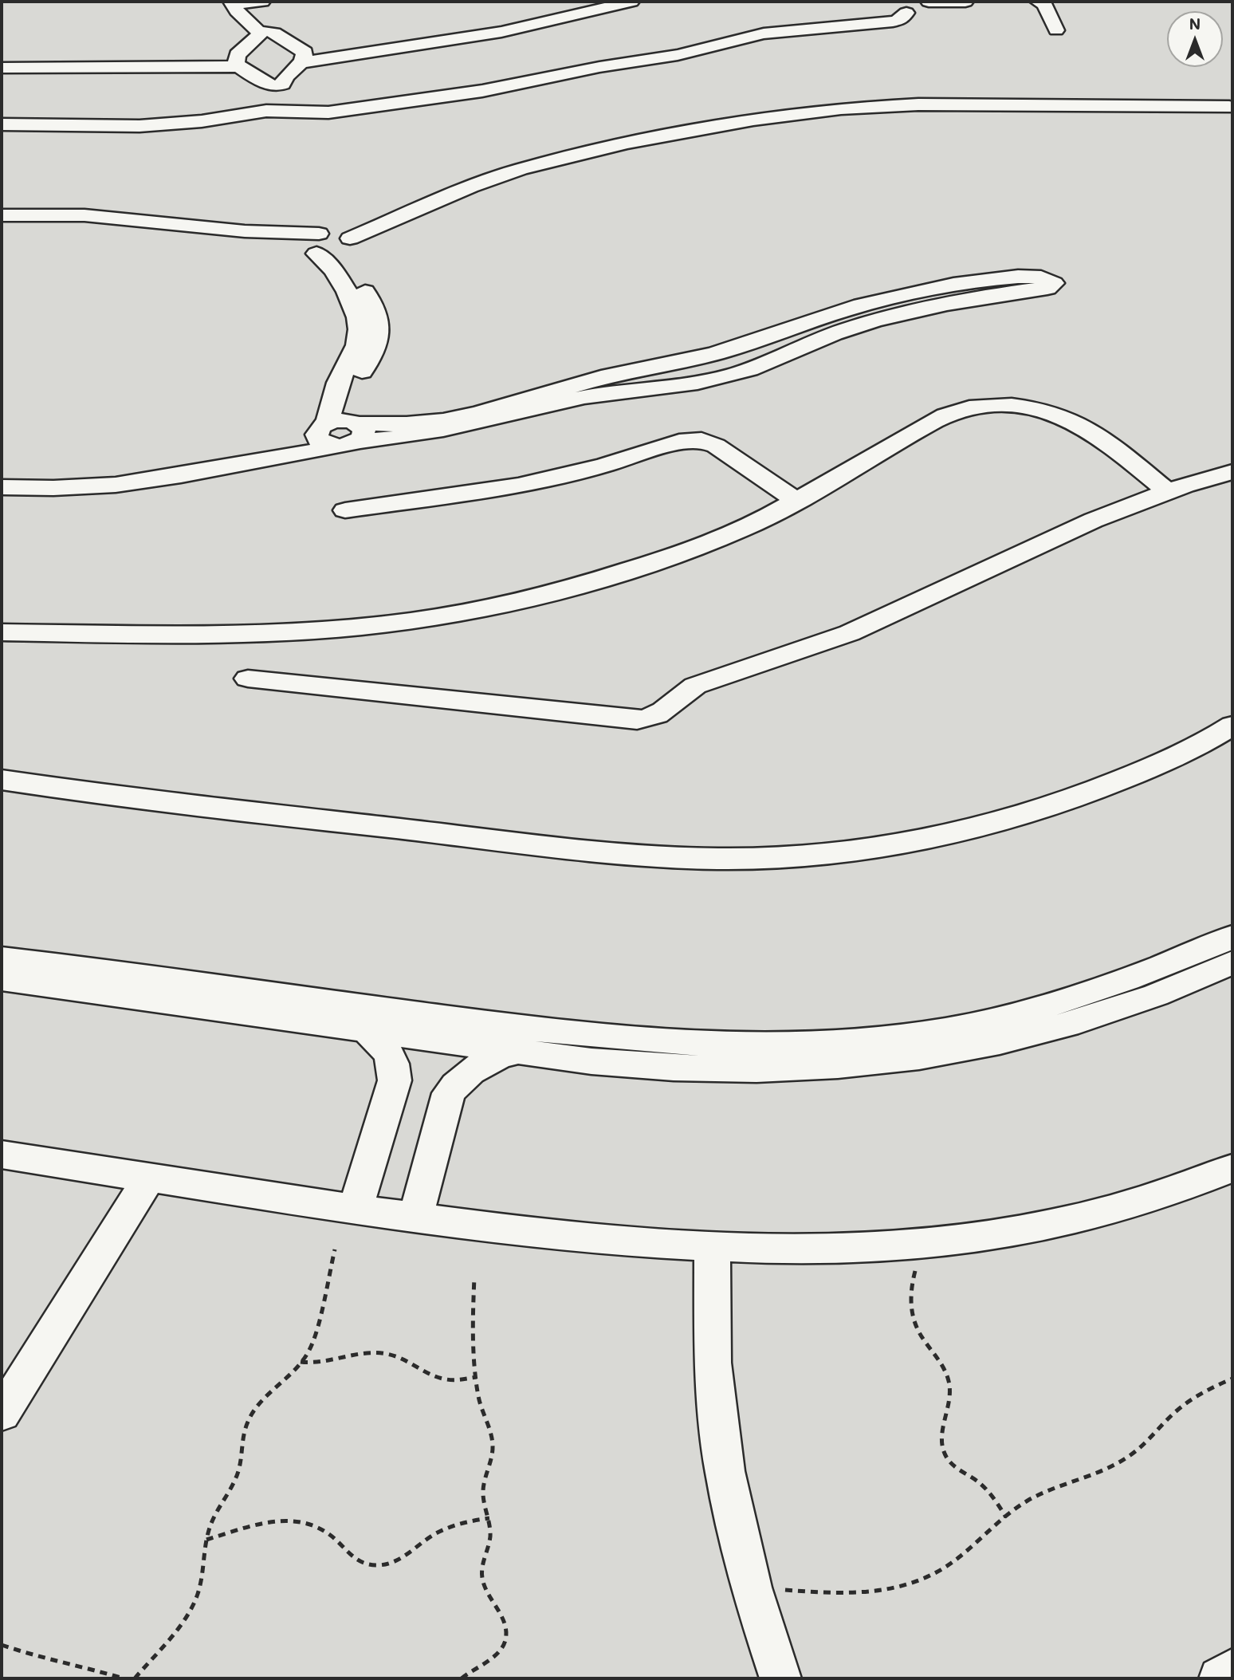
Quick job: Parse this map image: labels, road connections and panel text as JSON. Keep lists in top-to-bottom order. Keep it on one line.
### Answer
{"north":"top"}
